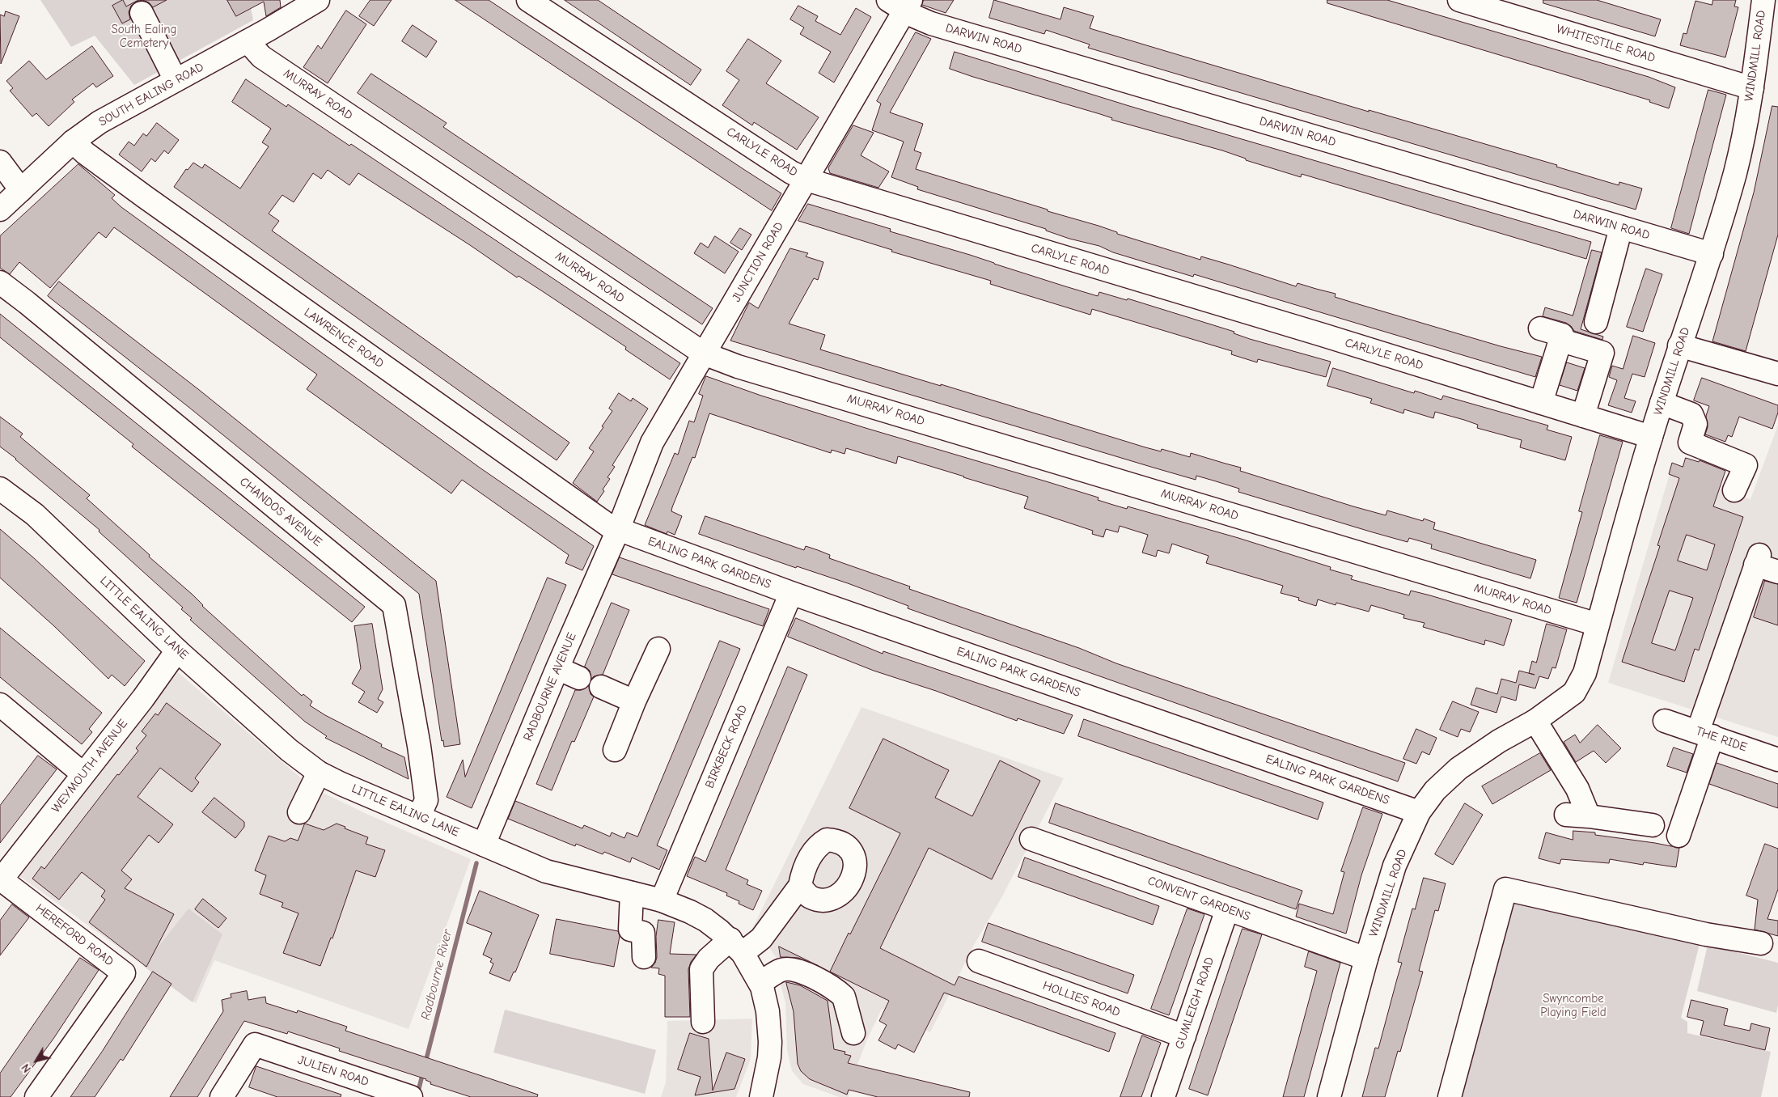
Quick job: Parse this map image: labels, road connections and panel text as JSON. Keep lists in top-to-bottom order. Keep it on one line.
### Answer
{"streets":{"street":["DARWIN ROAD","WHITESTILE ROAD","WINDMILL ROAD","SOUTH EALING ROAD","MURRAY ROAD","CARLYLE ROAD","JUNCTION ROAD","LAWRENCE ROAD","CHANDOS AVENUE","EALING PARK GARDENS","LITTLE EALING LANE","RADBOURNE AVENUE","THE RIDE","BIRKBECK ROAD","WEYMOUTH AVENUE","CONVENT GARDENS","HEREFORD ROAD","HOLLIES ROAD","GUMLEIGH ROAD","JULIEN ROAD"]},"crossings":[["DARWIN ROAD","WINDMILL ROAD"],["DARWIN ROAD","JUNCTION ROAD"],["WHITESTILE ROAD","WINDMILL ROAD"],["WINDMILL ROAD","MURRAY ROAD"],["WINDMILL ROAD","CARLYLE ROAD"],["WINDMILL ROAD","EALING PARK GARDENS"],["WINDMILL ROAD","CONVENT GARDENS"],["SOUTH EALING ROAD","MURRAY ROAD"],["SOUTH EALING ROAD","LAWRENCE ROAD"],["MURRAY ROAD","JUNCTION ROAD"],["CARLYLE ROAD","JUNCTION ROAD"],["JUNCTION ROAD","LAWRENCE ROAD"],["JUNCTION ROAD","EALING PARK GARDENS"],["JUNCTION ROAD","RADBOURNE AVENUE"],["LAWRENCE ROAD","EALING PARK GARDENS"],["LAWRENCE ROAD","RADBOURNE AVENUE"],["CHANDOS AVENUE","LITTLE EALING LANE"],["EALING PARK GARDENS","RADBOURNE AVENUE"],["EALING PARK GARDENS","BIRKBECK ROAD"],["LITTLE EALING LANE","RADBOURNE AVENUE"],["LITTLE EALING LANE","BIRKBECK ROAD"],["LITTLE EALING LANE","WEYMOUTH AVENUE"],["WEYMOUTH AVENUE","HEREFORD ROAD"],["CONVENT GARDENS","GUMLEIGH ROAD"],["HOLLIES ROAD","GUMLEIGH ROAD"]],"water":["Radbourne River"],"parks":["South Ealing Cemetery","Swyncombe Playing Field"],"north":"bottom left"}
